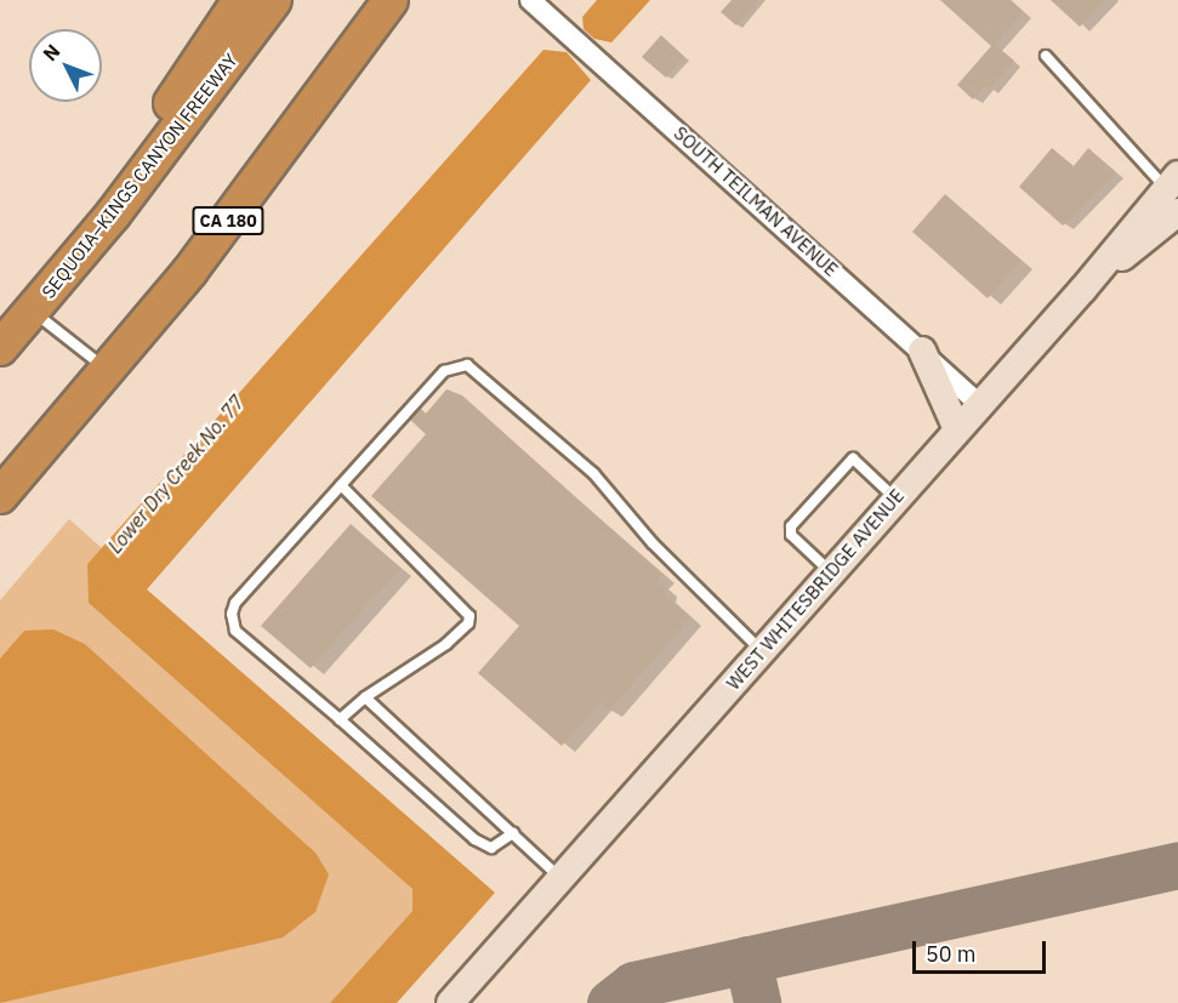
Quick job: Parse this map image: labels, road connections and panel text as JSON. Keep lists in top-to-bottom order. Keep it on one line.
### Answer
{"streets":{"highway":["SEQUOIA–KINGS CANYON FREEWAY","CA 180"],"main road":["WEST WHITESBRIDGE AVENUE"],"street":["SOUTH TEILMAN AVENUE"]},"crossings":[["SOUTH TEILMAN AVENUE","WEST WHITESBRIDGE AVENUE"]],"water":["Lower Dry Creek No. 77"],"scale_bar":"50 m","north":"top left"}
